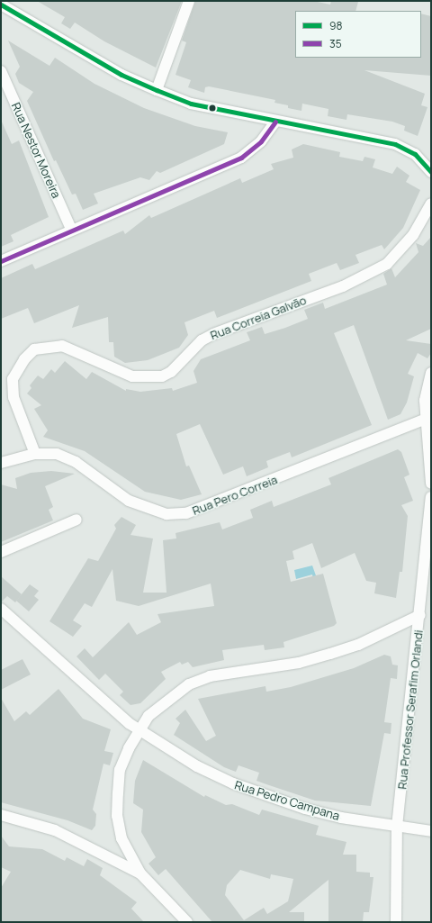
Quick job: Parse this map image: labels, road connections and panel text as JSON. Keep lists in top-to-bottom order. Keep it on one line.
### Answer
{"streets":{"street":["Rua Nestor Moreira","Rua Correia Galvão","Rua Pero Correia","Rua Professor Serafim Orlandi","Rua Pedro Campana"]},"crossings":[["Rua Correia Galvão","Rua Pero Correia"],["Rua Professor Serafim Orlandi","Rua Pedro Campana"]],"lines":["transit line 98","transit line 35"],"legend":["98","35"]}
